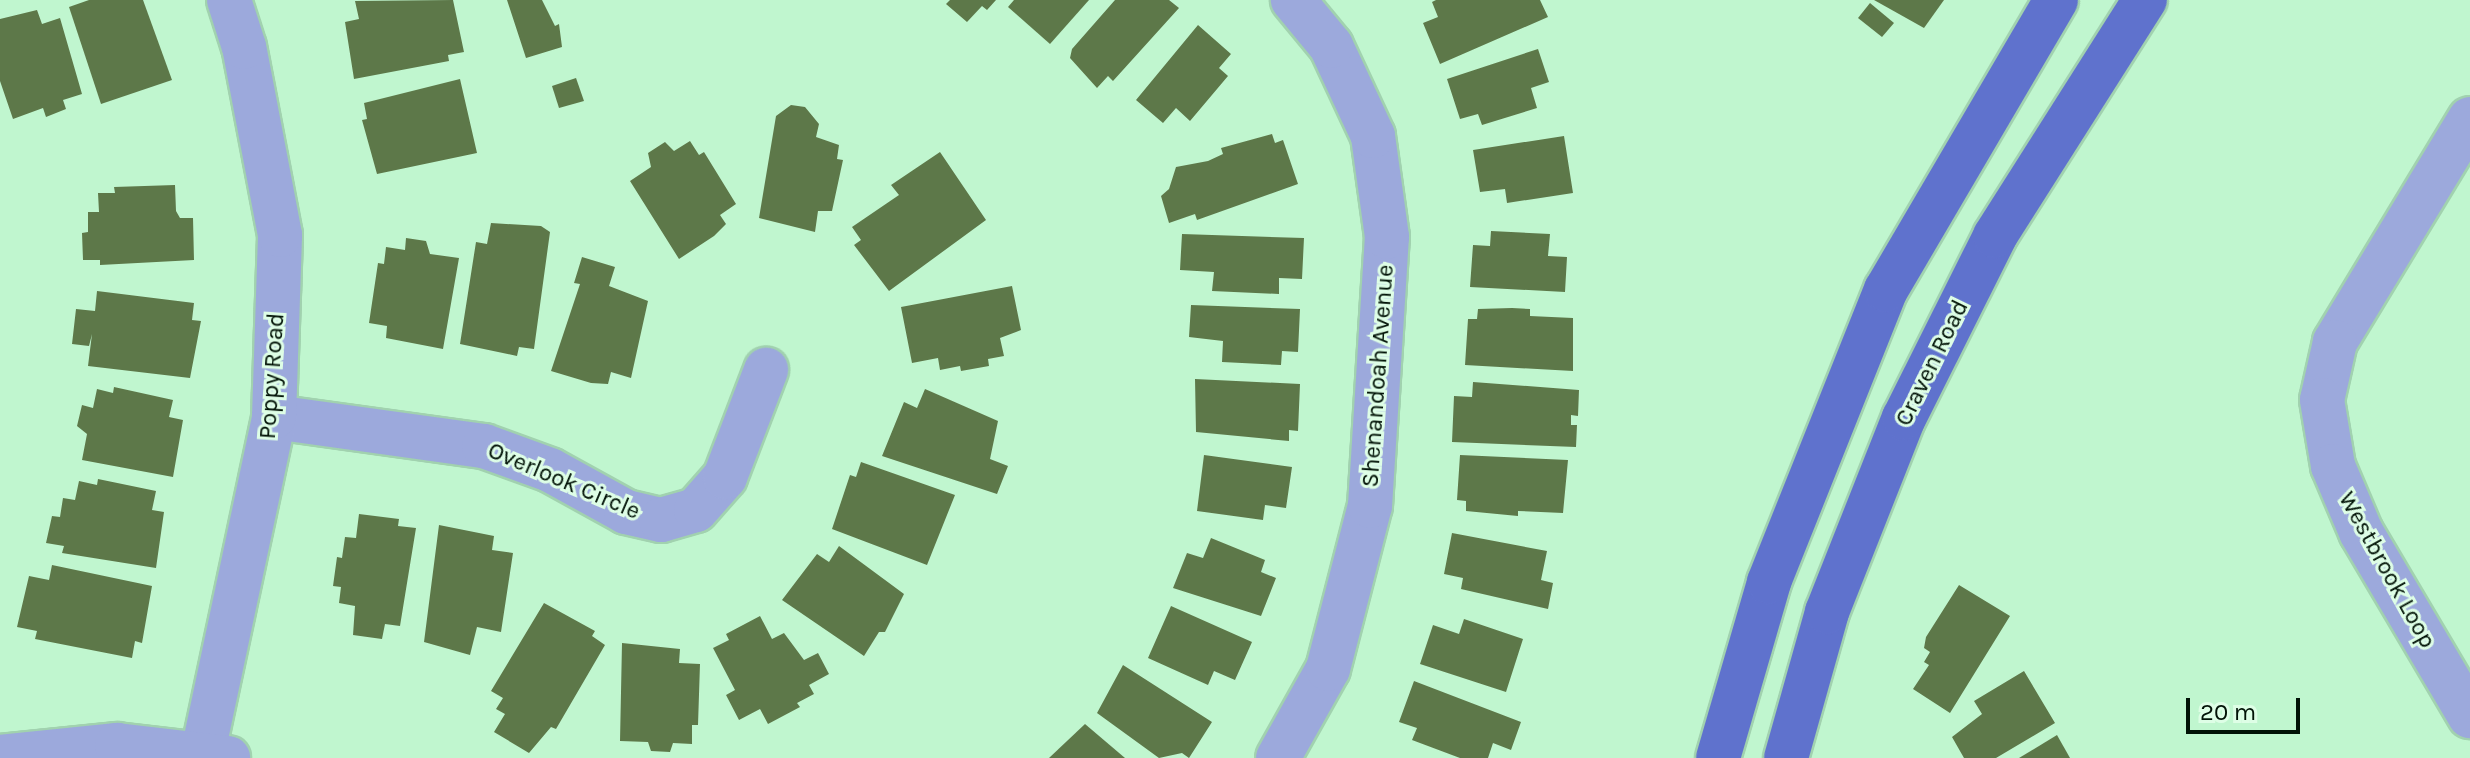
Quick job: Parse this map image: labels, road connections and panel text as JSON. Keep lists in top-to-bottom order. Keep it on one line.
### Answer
{"streets":{"main road":["Craven Road"],"street":["Poppy Road","Shenandoah Avenue","Overlook Circle","Westbrook Loop"]},"crossings":[["Poppy Road","Overlook Circle"]],"scale_bar":"20 m"}
